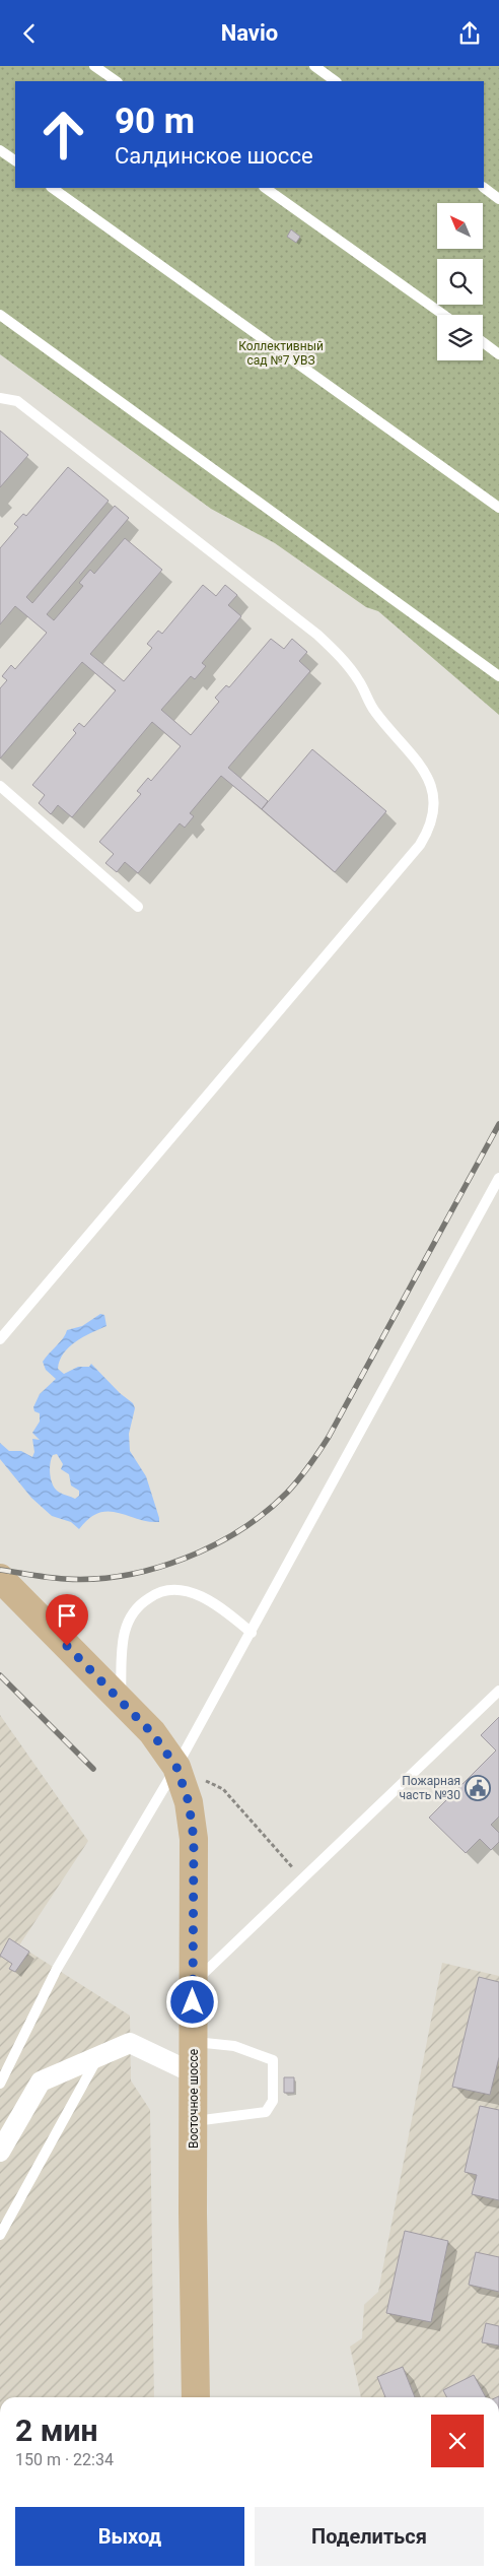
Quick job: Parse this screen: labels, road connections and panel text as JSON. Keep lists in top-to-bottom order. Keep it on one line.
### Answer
{"streets":{"main road":["Восточное шоссе"]},"parks":["Коллективный сад №7 УВЗ"],"places":{"public building":["Пожарная часть №30"]},"north":"top left","page":{"header":"Navio","turn":["90 m","Салдинское шоссе"],"heading":["2 мин","150 m · 22:34"],"buttons":["Выход","Поделиться"]}}
